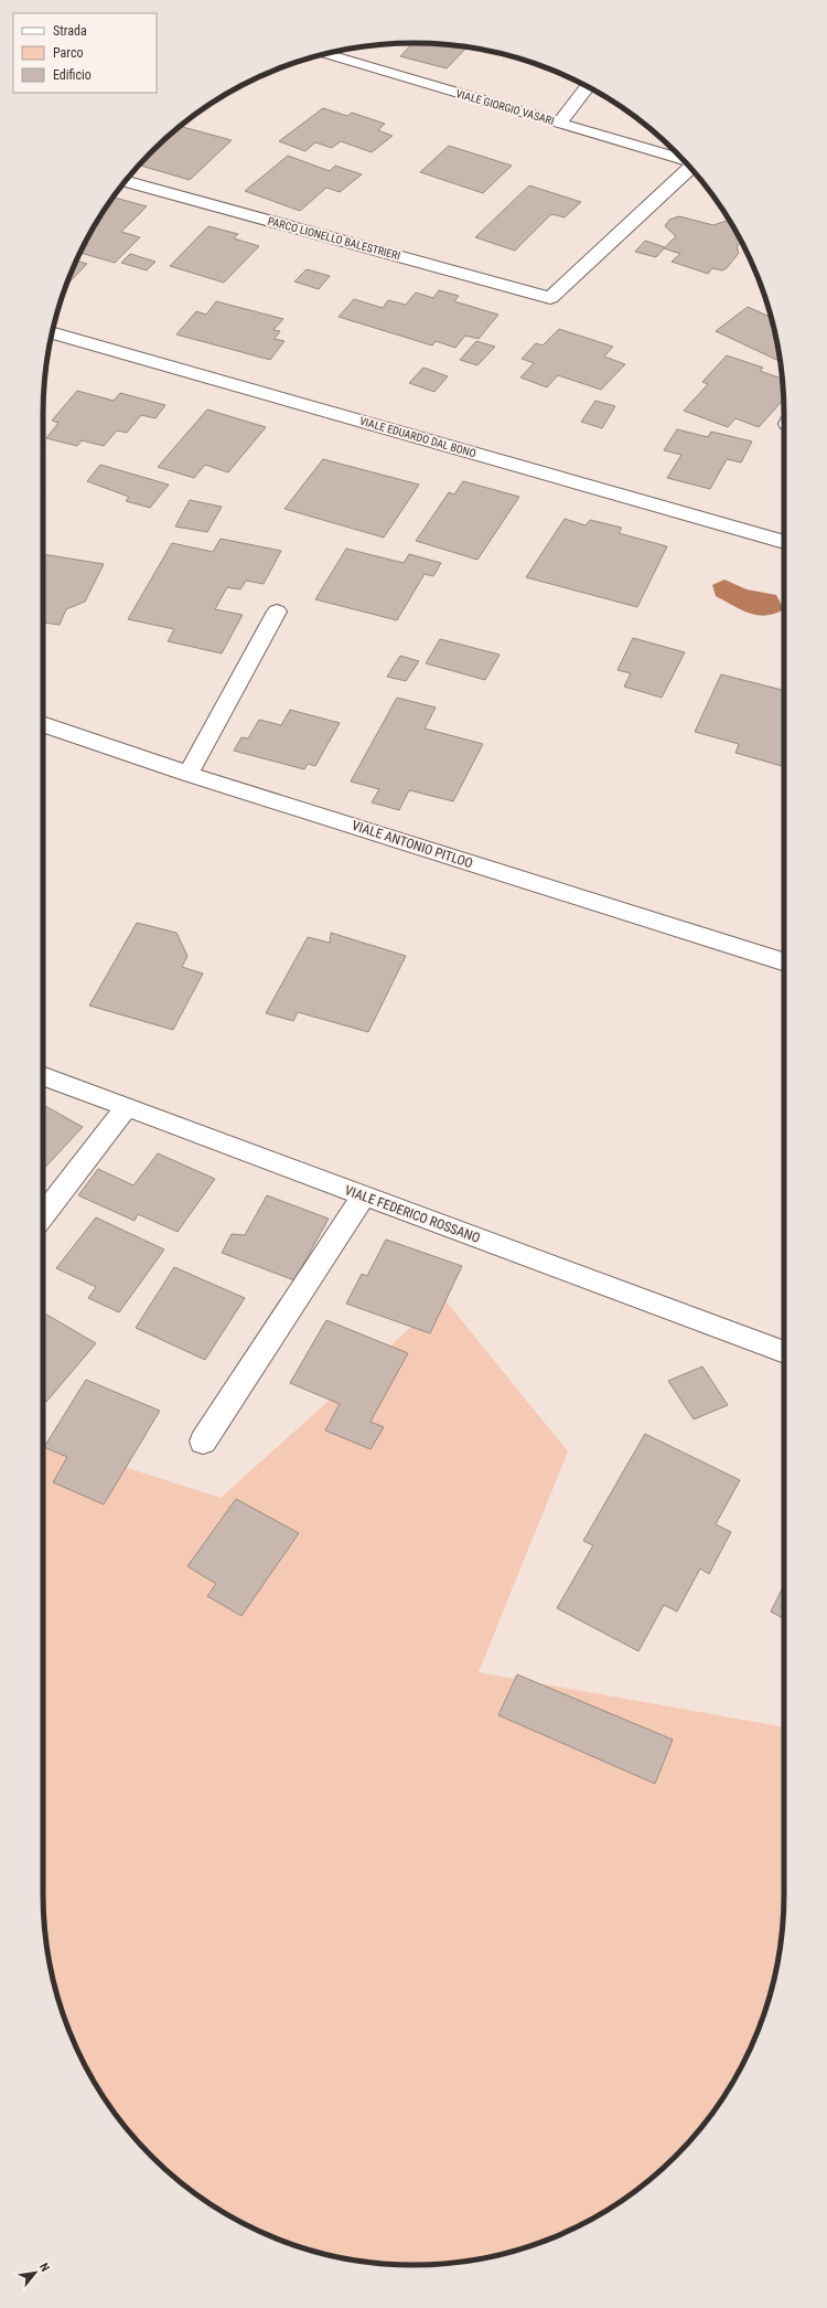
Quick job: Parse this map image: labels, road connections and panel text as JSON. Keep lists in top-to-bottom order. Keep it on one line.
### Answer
{"streets":{"street":["VIALE GIORGIO VASARI","PARCO LIONELLO BALESTRIERI","VIALE EDUARDO DAL BONO","VIALE ANTONIO PITLOO","VIALE FEDERICO ROSSANO"]},"legend":["Strada","Parco","Edificio"],"north":"top right"}
